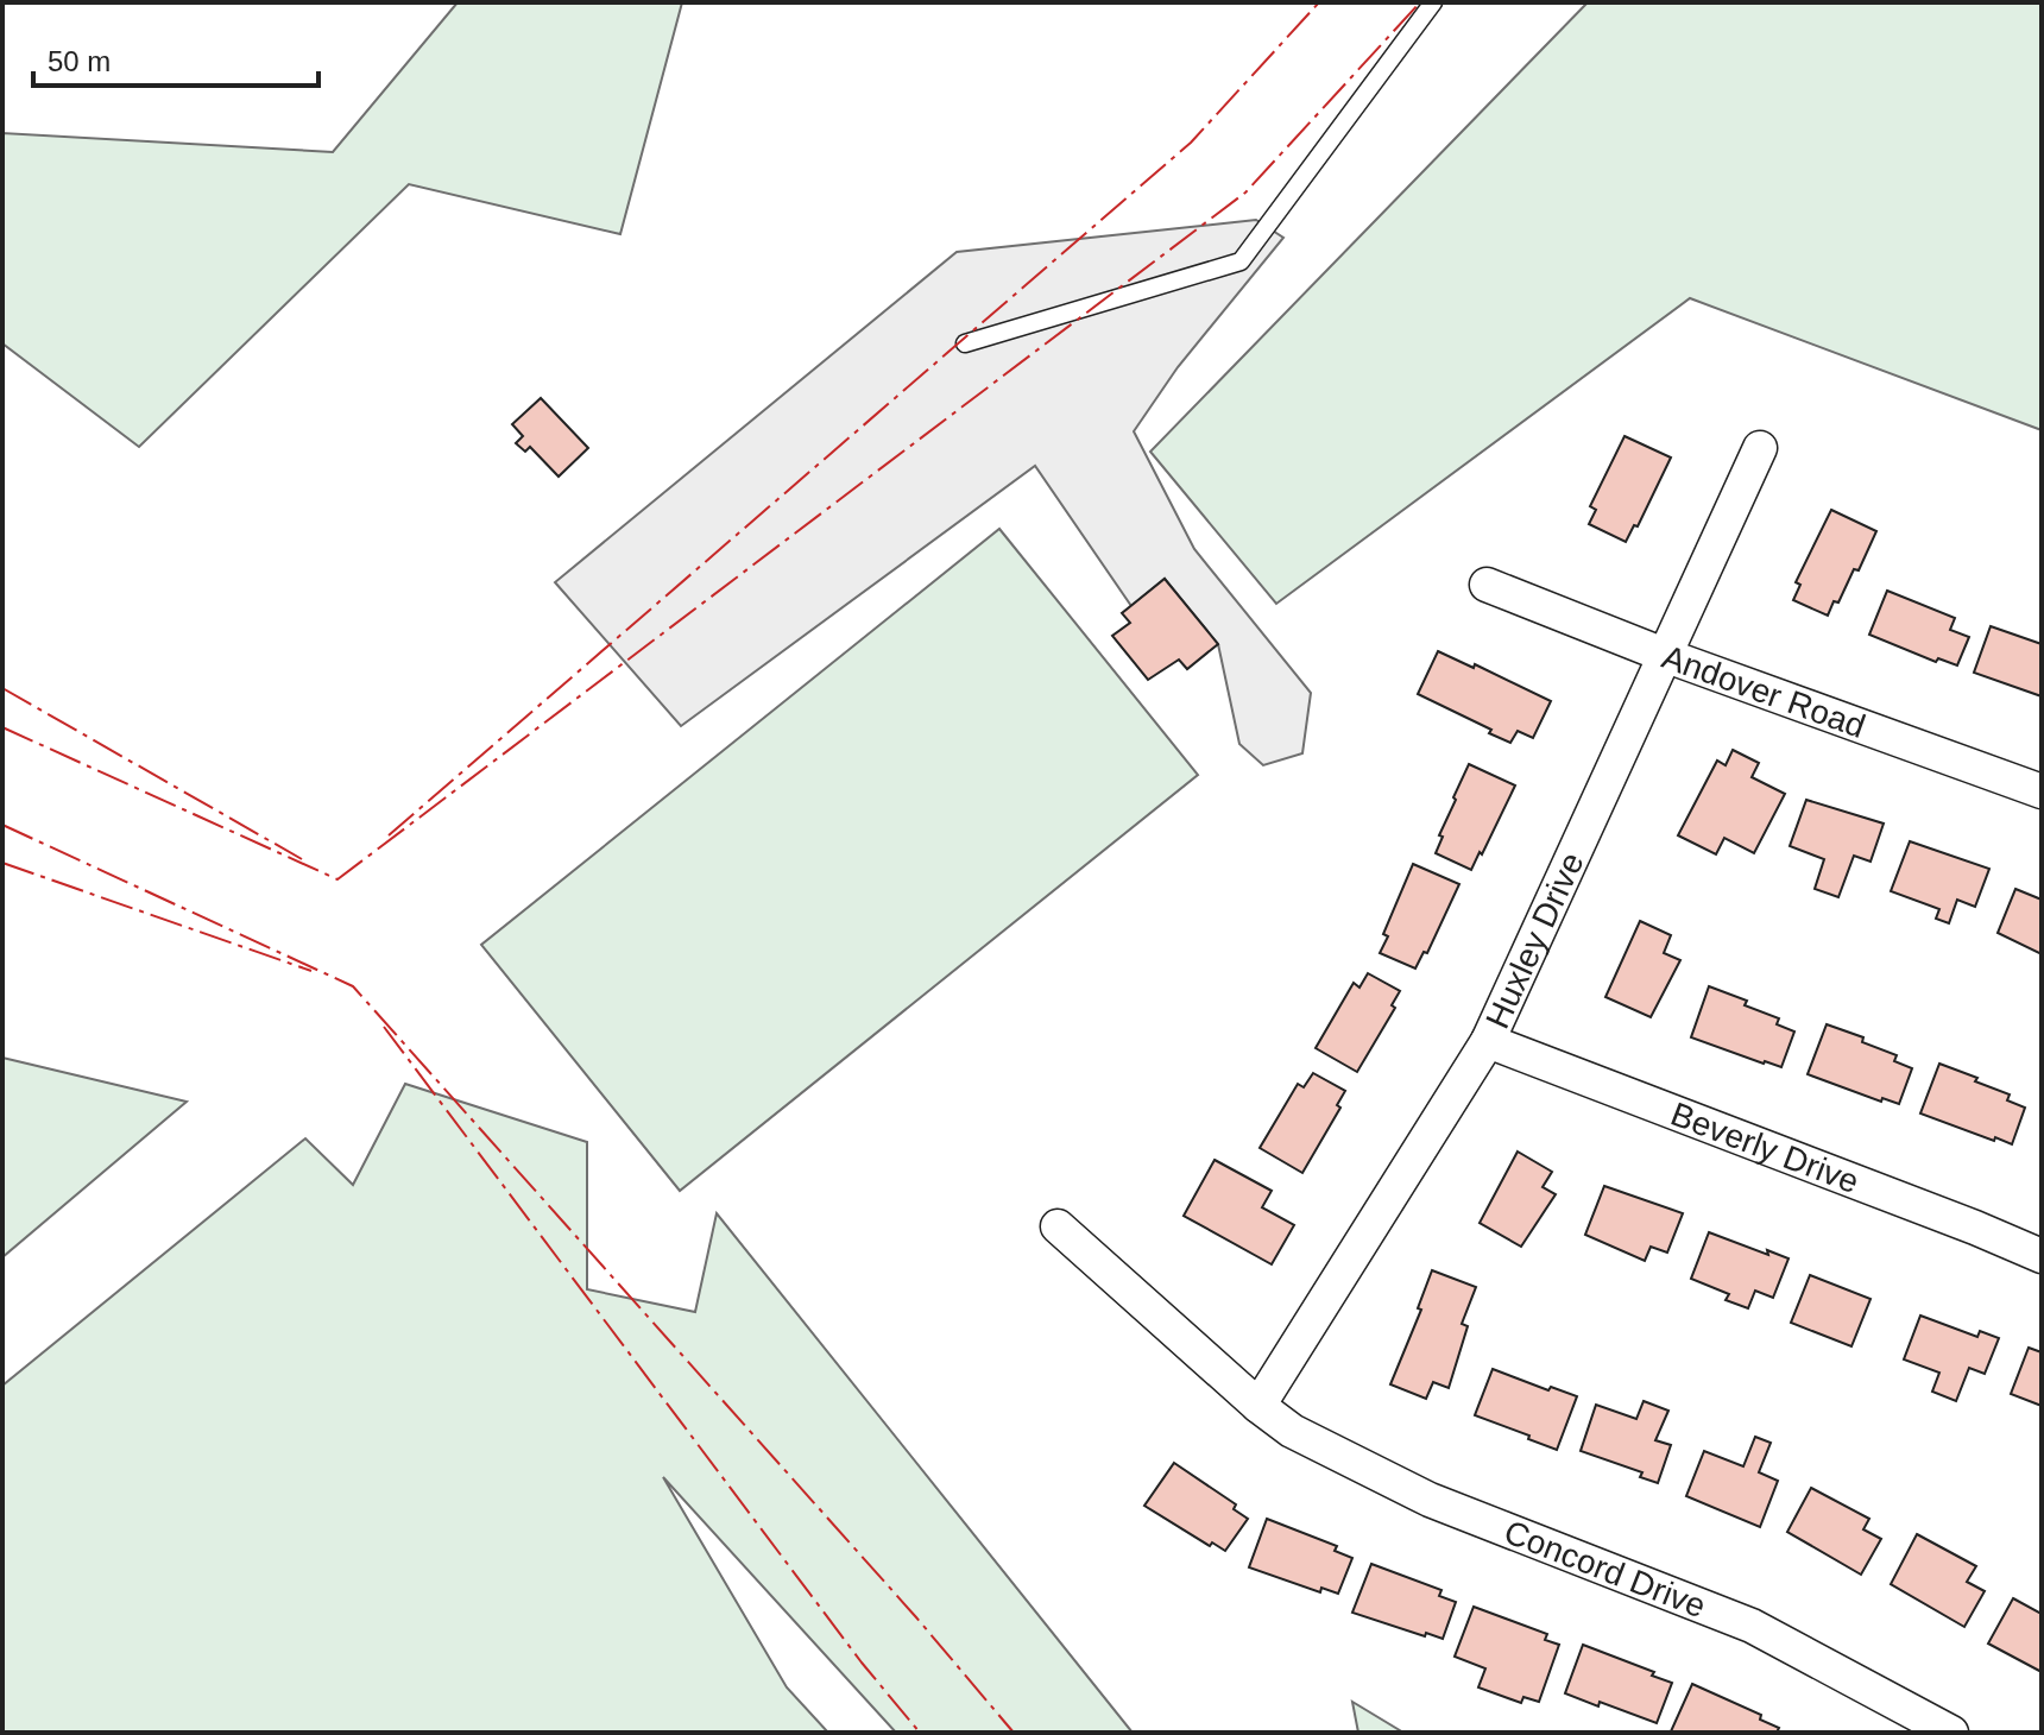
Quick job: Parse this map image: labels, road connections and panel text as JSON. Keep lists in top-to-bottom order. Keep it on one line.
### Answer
{"streets":{"street":["Andover Road","Huxley Drive","Beverly Drive","Concord Drive"]},"crossings":[["Andover Road","Huxley Drive"],["Huxley Drive","Beverly Drive"],["Huxley Drive","Concord Drive"]],"scale_bar":"50 m"}
